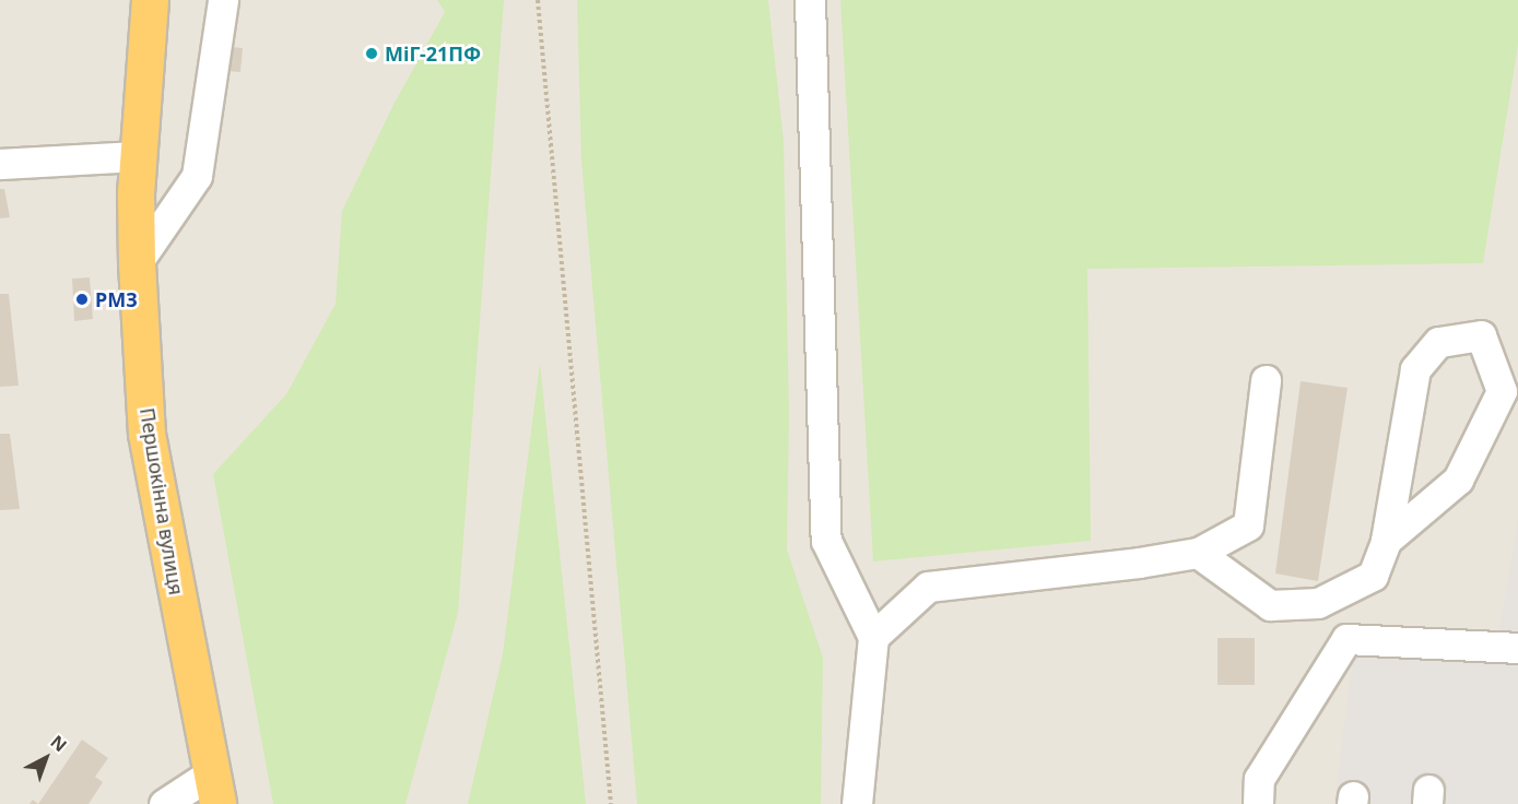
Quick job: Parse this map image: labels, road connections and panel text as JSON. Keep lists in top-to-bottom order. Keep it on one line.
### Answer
{"streets":{"highway":["Першокінна вулиця"]},"places":["МіГ-21ПФ","РМЗ"],"north":"top right"}
